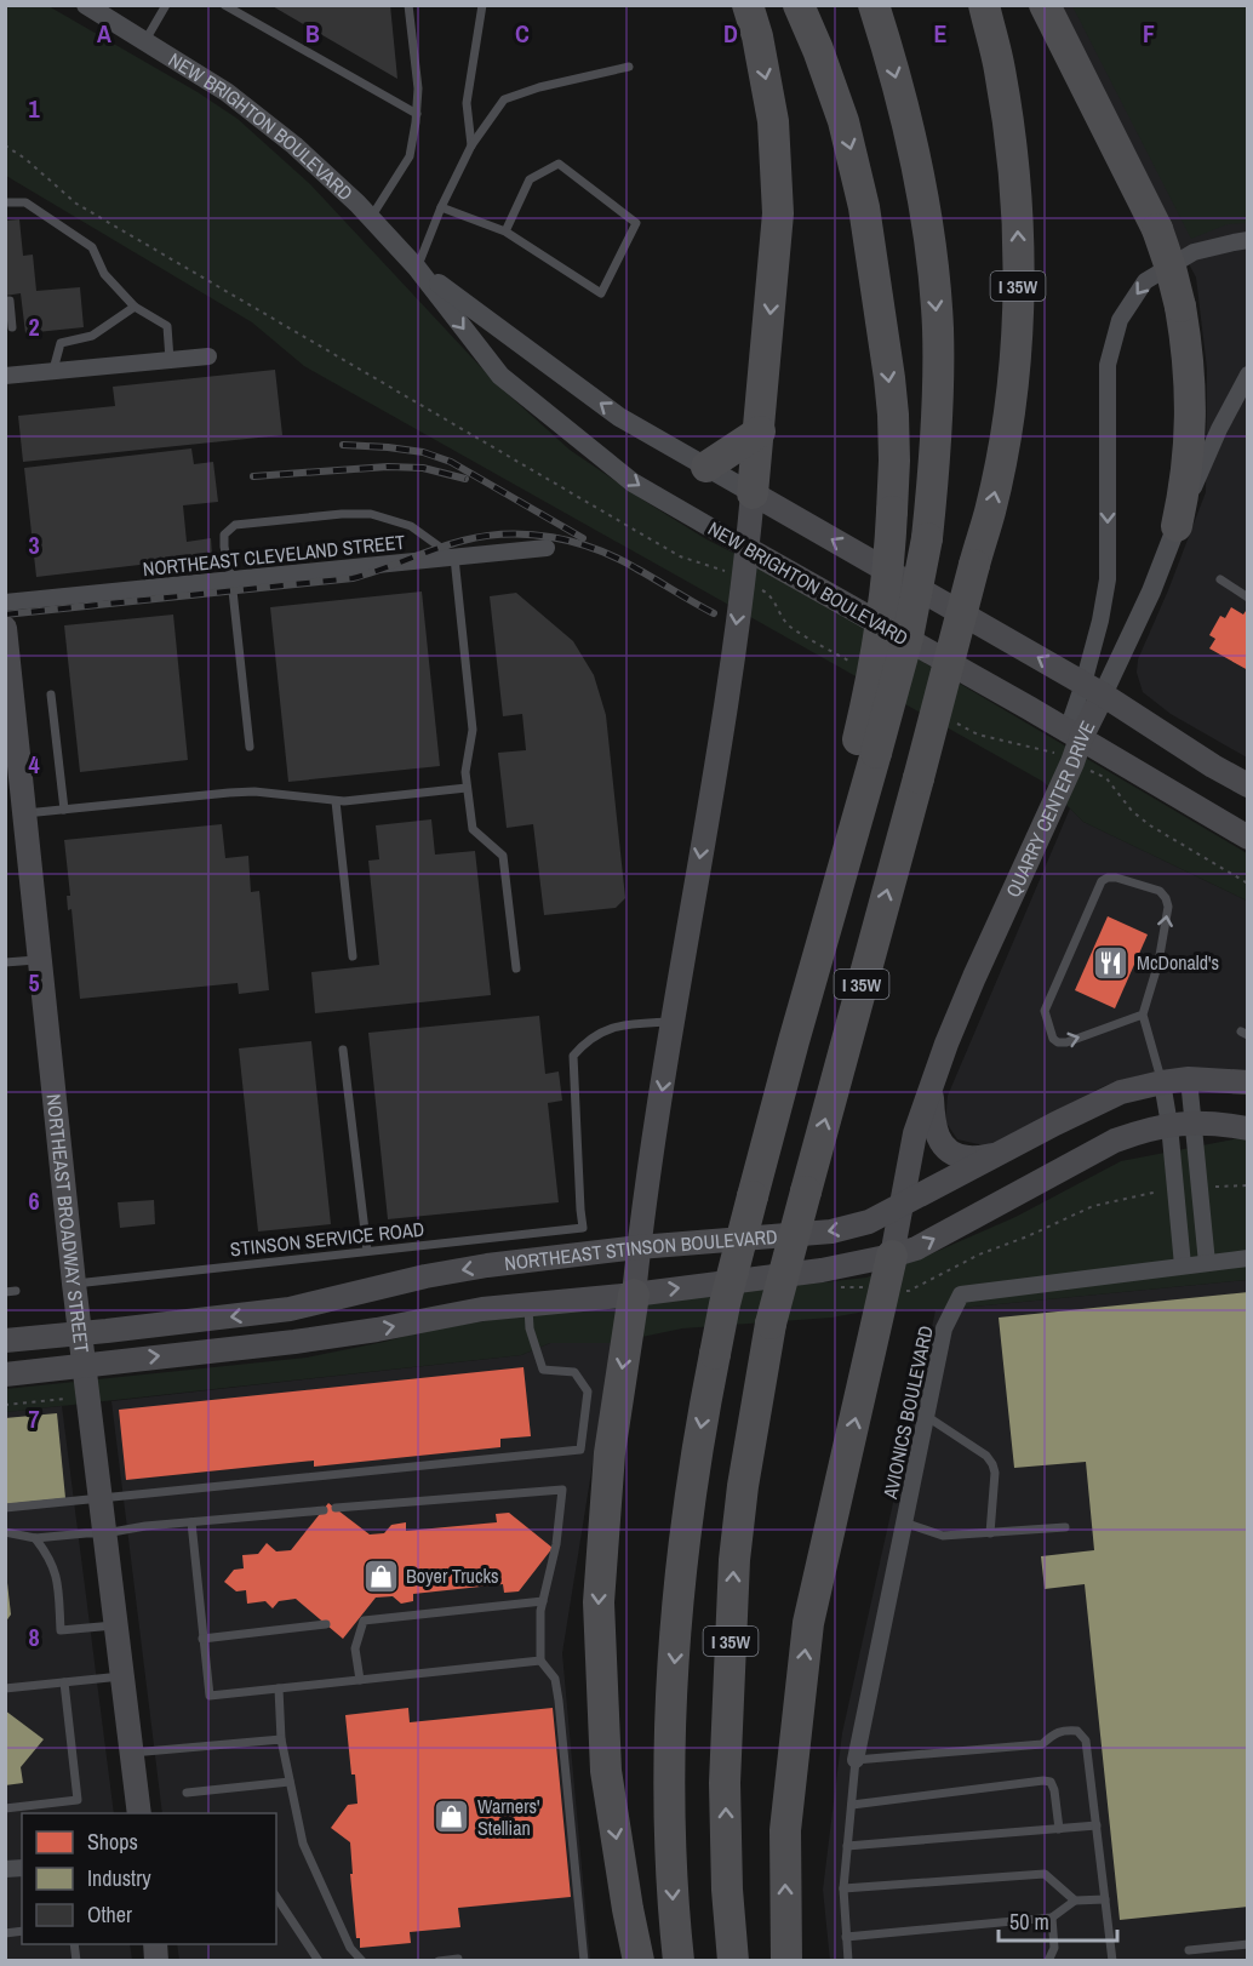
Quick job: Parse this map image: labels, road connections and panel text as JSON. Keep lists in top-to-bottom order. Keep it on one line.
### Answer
{"streets":{"highway":["I 35W"],"main road":["NEW BRIGHTON BOULEVARD","QUARRY CENTER DRIVE","NORTHEAST BROADWAY STREET","NORTHEAST STINSON BOULEVARD"],"street":["NORTHEAST CLEVELAND STREET","AVIONICS BOULEVARD"],"lane":["STINSON SERVICE ROAD"]},"crossings":[["NEW BRIGHTON BOULEVARD","QUARRY CENTER DRIVE"],["QUARRY CENTER DRIVE","NORTHEAST STINSON BOULEVARD"],["NORTHEAST BROADWAY STREET","STINSON SERVICE ROAD"],["NORTHEAST BROADWAY STREET","NORTHEAST STINSON BOULEVARD"]],"places":{"restaurant":["McDonald's"],"shop":["Boyer Trucks","Warners' Stellian"]},"legend":["Shops","Industry","Other"],"scale_bar":"50 m","grid":{"columns":["A","B","C","D","E","F"],"rows":["1","2","3","4","5","6","7","8"]}}
